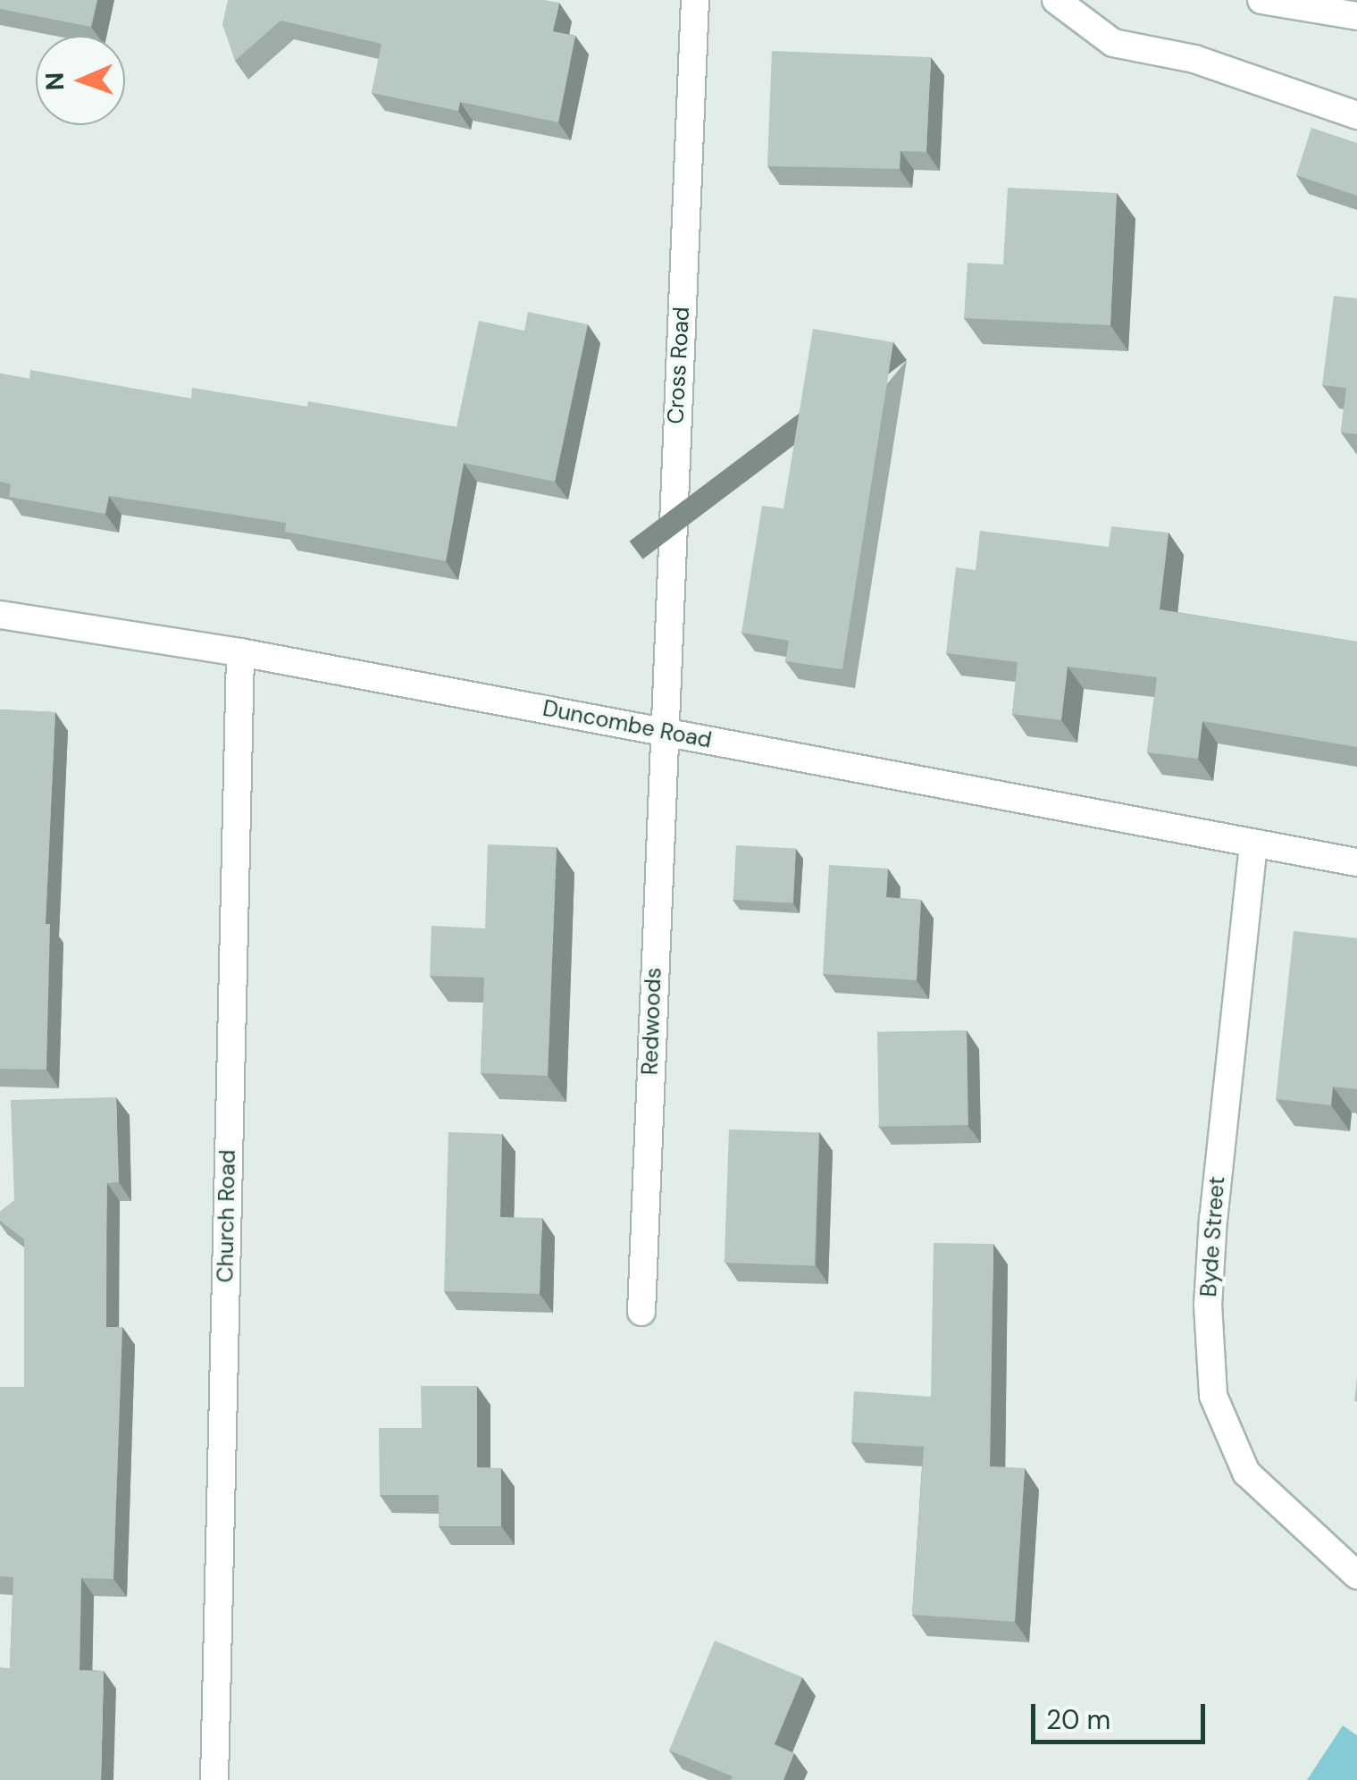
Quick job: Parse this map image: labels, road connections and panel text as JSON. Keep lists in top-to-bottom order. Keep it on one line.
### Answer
{"streets":{"street":["Cross Road","Duncombe Road","Redwoods","Church Road","Byde Street"]},"crossings":[["Cross Road","Duncombe Road"],["Cross Road","Redwoods"],["Duncombe Road","Redwoods"],["Duncombe Road","Church Road"],["Duncombe Road","Byde Street"]],"scale_bar":"20 m","north":"left"}
